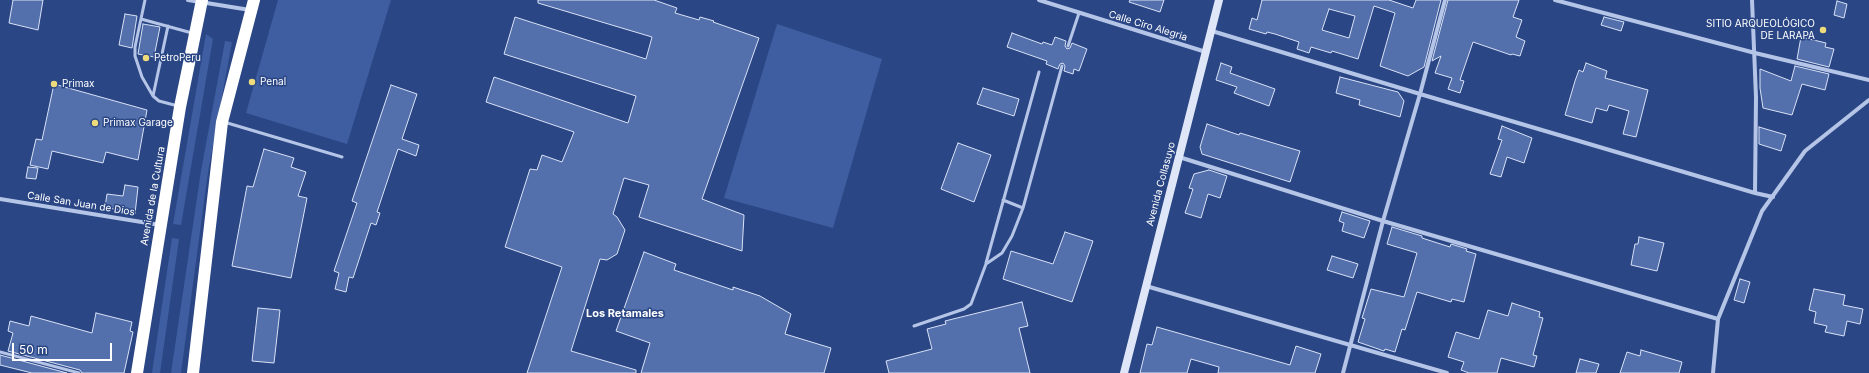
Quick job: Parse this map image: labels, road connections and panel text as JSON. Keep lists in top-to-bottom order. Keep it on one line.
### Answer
{"streets":{"highway":["Avenida de la Cultura"],"street":["Calle Ciro Alegria","Avenida Collasuyo","Calle San Juan de Dios"]},"crossings":[["Calle Ciro Alegria","Avenida Collasuyo"],["Avenida de la Cultura","Calle San Juan de Dios"]],"districts":["Los Retamales"],"places":["SITIO ARQUEOLÓGICO DE LARAPA","PetroPeru","Penal","Primax","Primax Garage"],"scale_bar":"50 m"}
